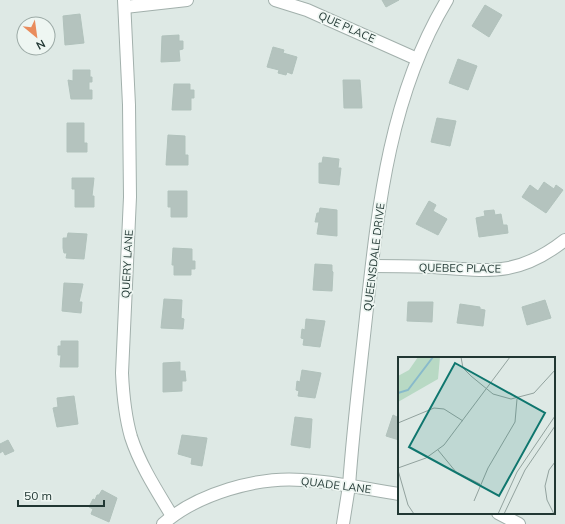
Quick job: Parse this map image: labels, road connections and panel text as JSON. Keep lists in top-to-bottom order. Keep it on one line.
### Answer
{"streets":{"street":["QUE PLACE","QUEENSDALE DRIVE","QUERY LANE","QUEBEC PLACE","QUADE LANE"]},"crossings":[["QUE PLACE","QUEENSDALE DRIVE"],["QUEENSDALE DRIVE","QUEBEC PLACE"],["QUEENSDALE DRIVE","QUADE LANE"],["QUERY LANE","QUADE LANE"]],"scale_bar":"50 m","north":"bottom right"}
